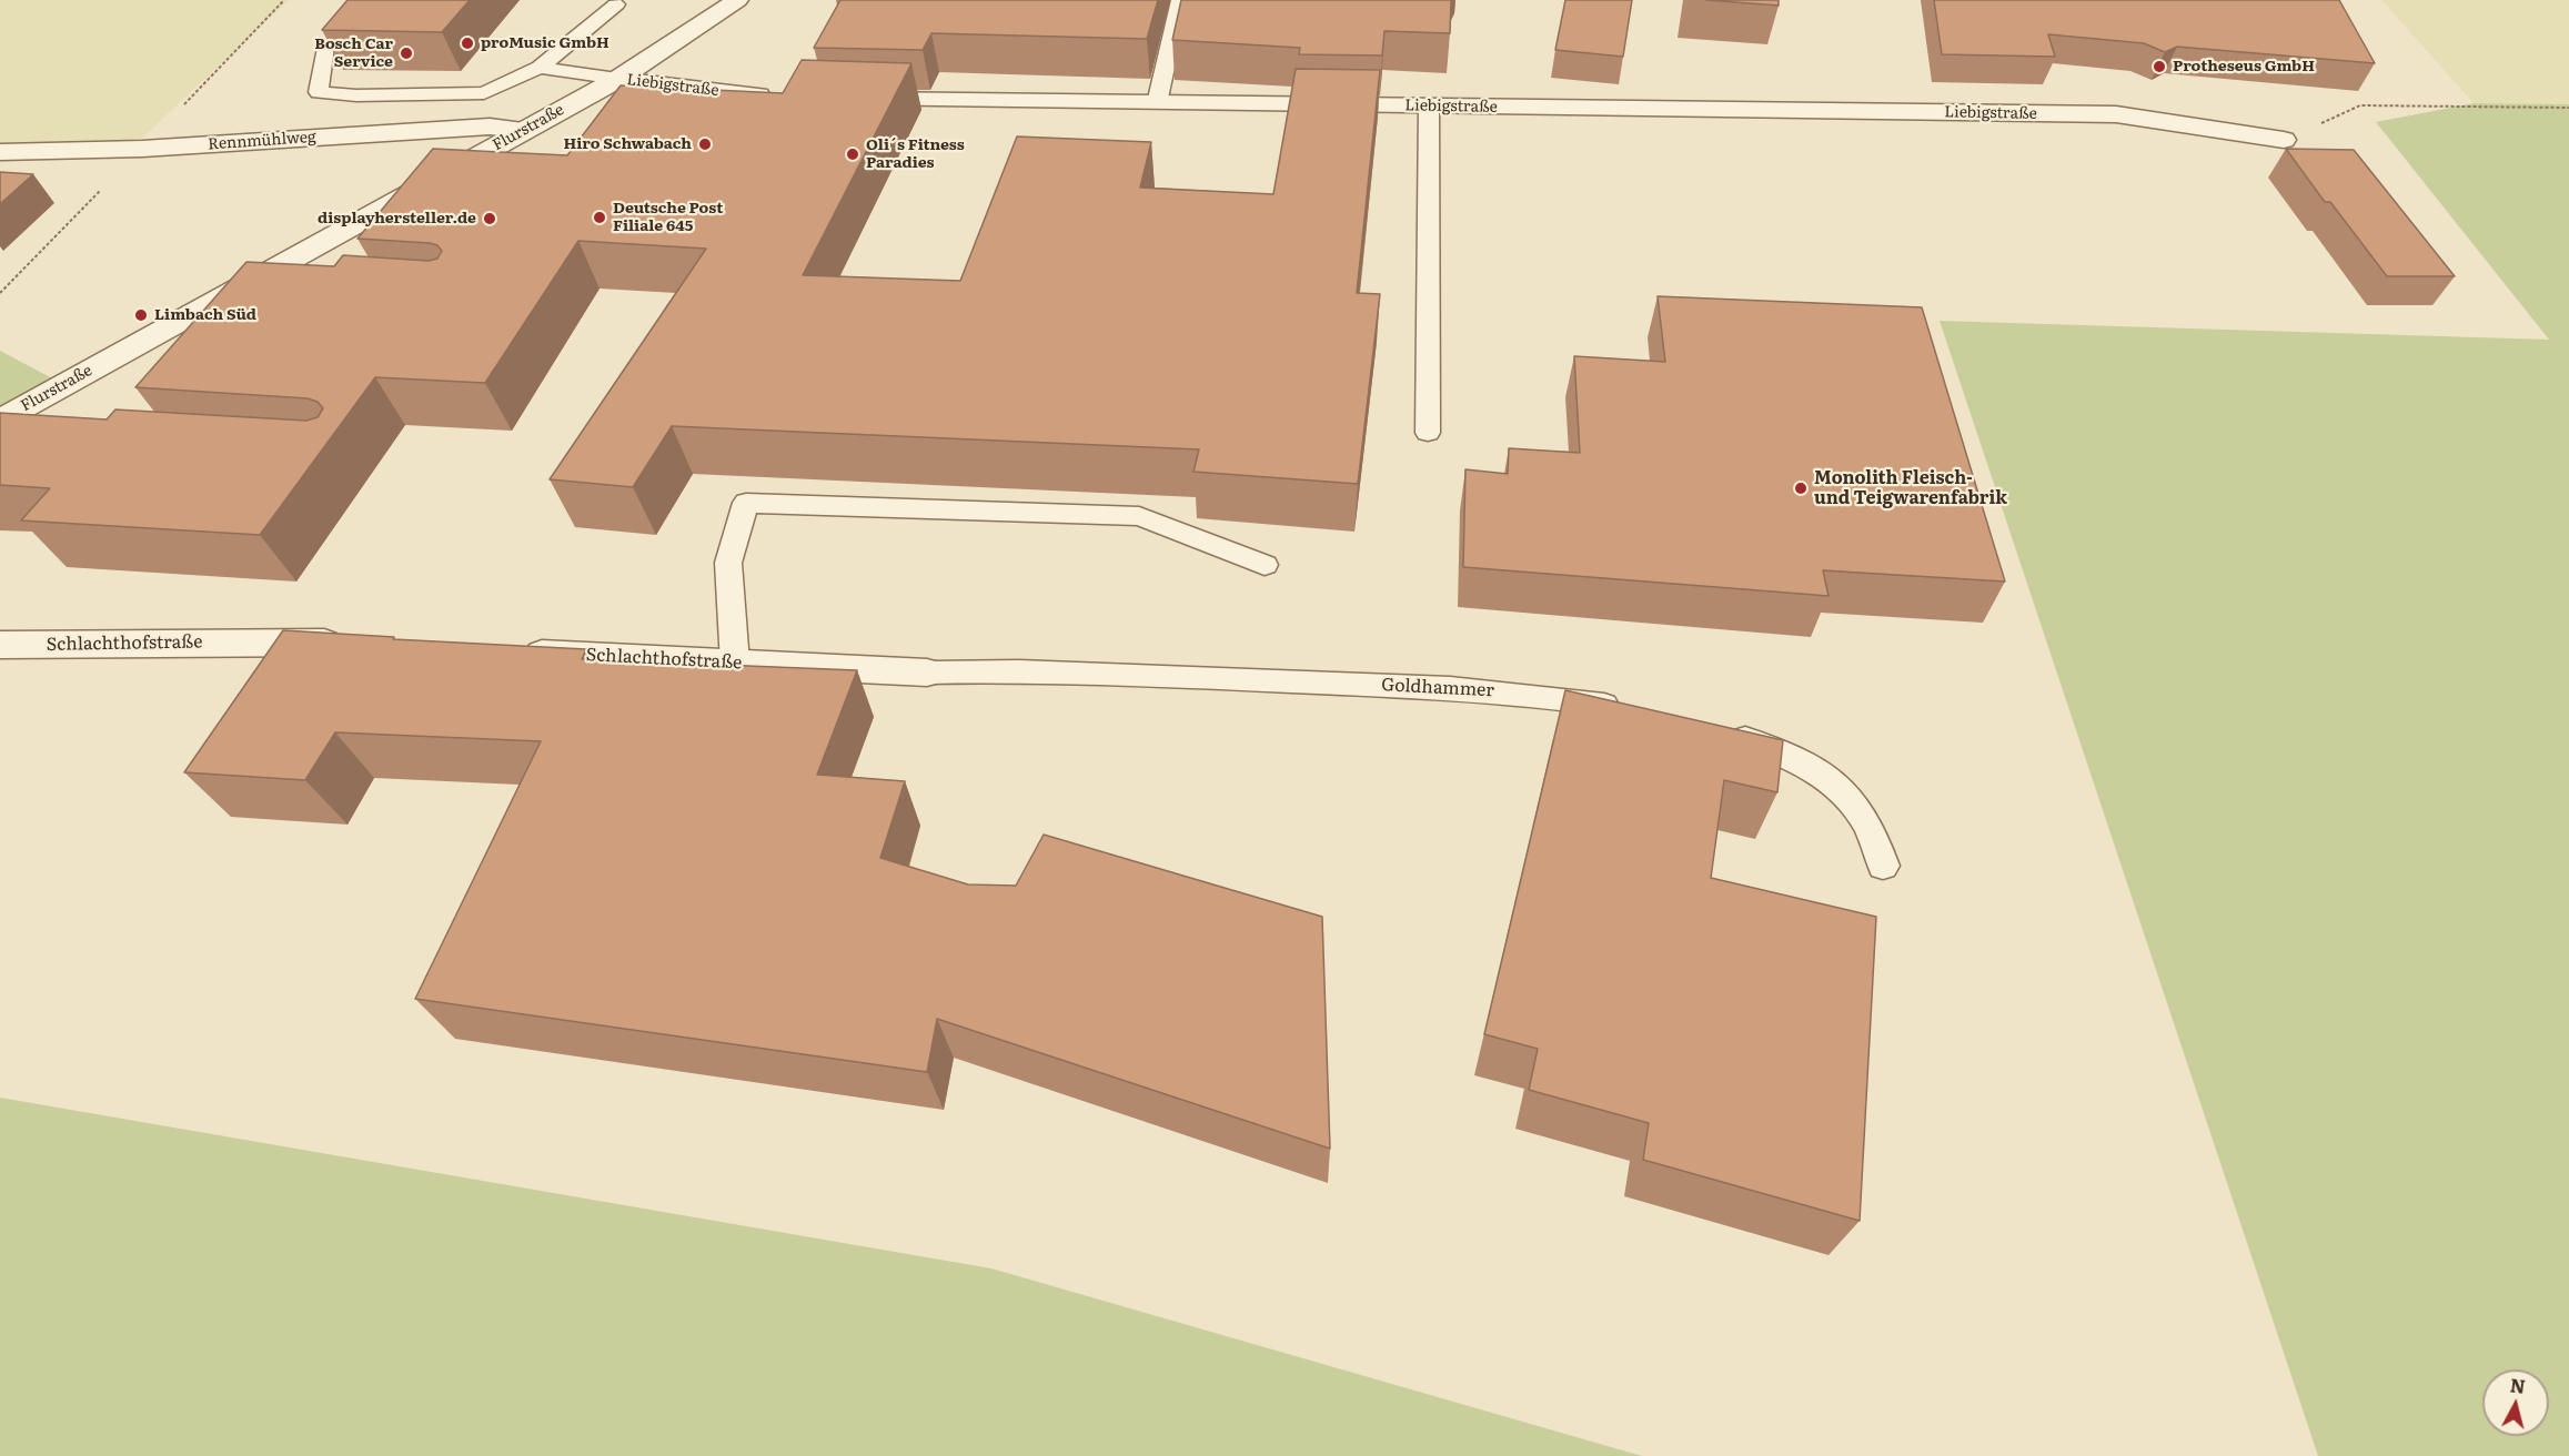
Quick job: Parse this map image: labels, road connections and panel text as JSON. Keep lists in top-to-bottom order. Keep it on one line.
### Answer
{"streets":{"street":["Liebigstraße","Flurstraße","Rennmühlweg","Schlachthofstraße"],"lane":["Goldhammer"]},"crossings":[["Liebigstraße","Flurstraße"],["Flurstraße","Rennmühlweg"],["Schlachthofstraße","Goldhammer"]],"places":["proMusic GmbH","Bosch Car Service","Protheseus GmbH","Hiro Schwabach","Oli´s Fitness Paradies","Deutsche Post Filiale 645","displayhersteller.de","Limbach Süd","Monolith Fleisch- und Teigwarenfabrik"],"north":"top"}
